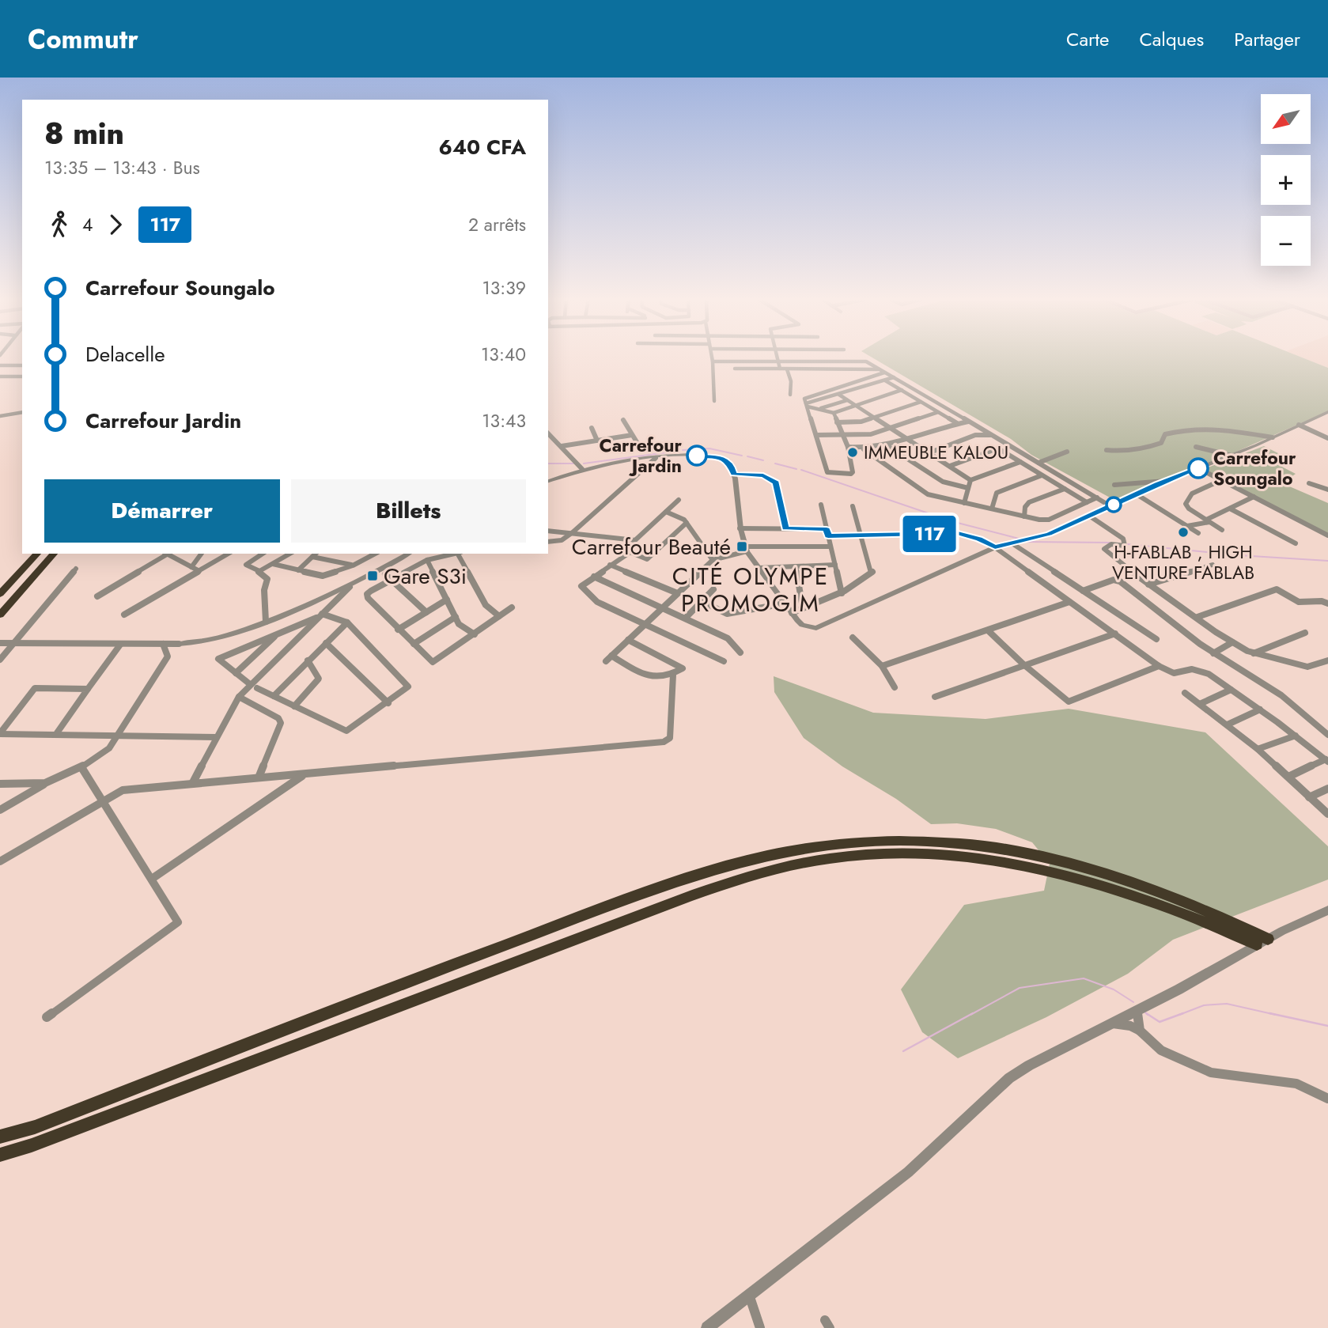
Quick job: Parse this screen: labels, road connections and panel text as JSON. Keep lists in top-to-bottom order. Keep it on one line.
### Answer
{"districts":["CITÉ OLYMPE PROMOGIM"],"places":{"other":["IMMEUBLE KALOU","Carrefour Jardin","Carrefour Soungalo","H-FABLAB , HIGH VENTURE FABLAB"],"transit":["Carrefour Beauté","Gare S3i"]},"lines":["bus line 117"],"north":"bottom left","page":{"header":"Commutr","nav":["Carte","Calques","Partager"],"on_map":"117","map_buttons":["+","−"],"heading":["8 min","13:35 – 13:43 · Bus","640 CFA"],"legs":["4","117","2 arrêts"],"list":[{"name":"Carrefour Soungalo","value":"13:39"},{"name":"Delacelle","value":"13:40"},{"name":"Carrefour Jardin","value":"13:43"}],"buttons":["Démarrer","Billets"]}}
